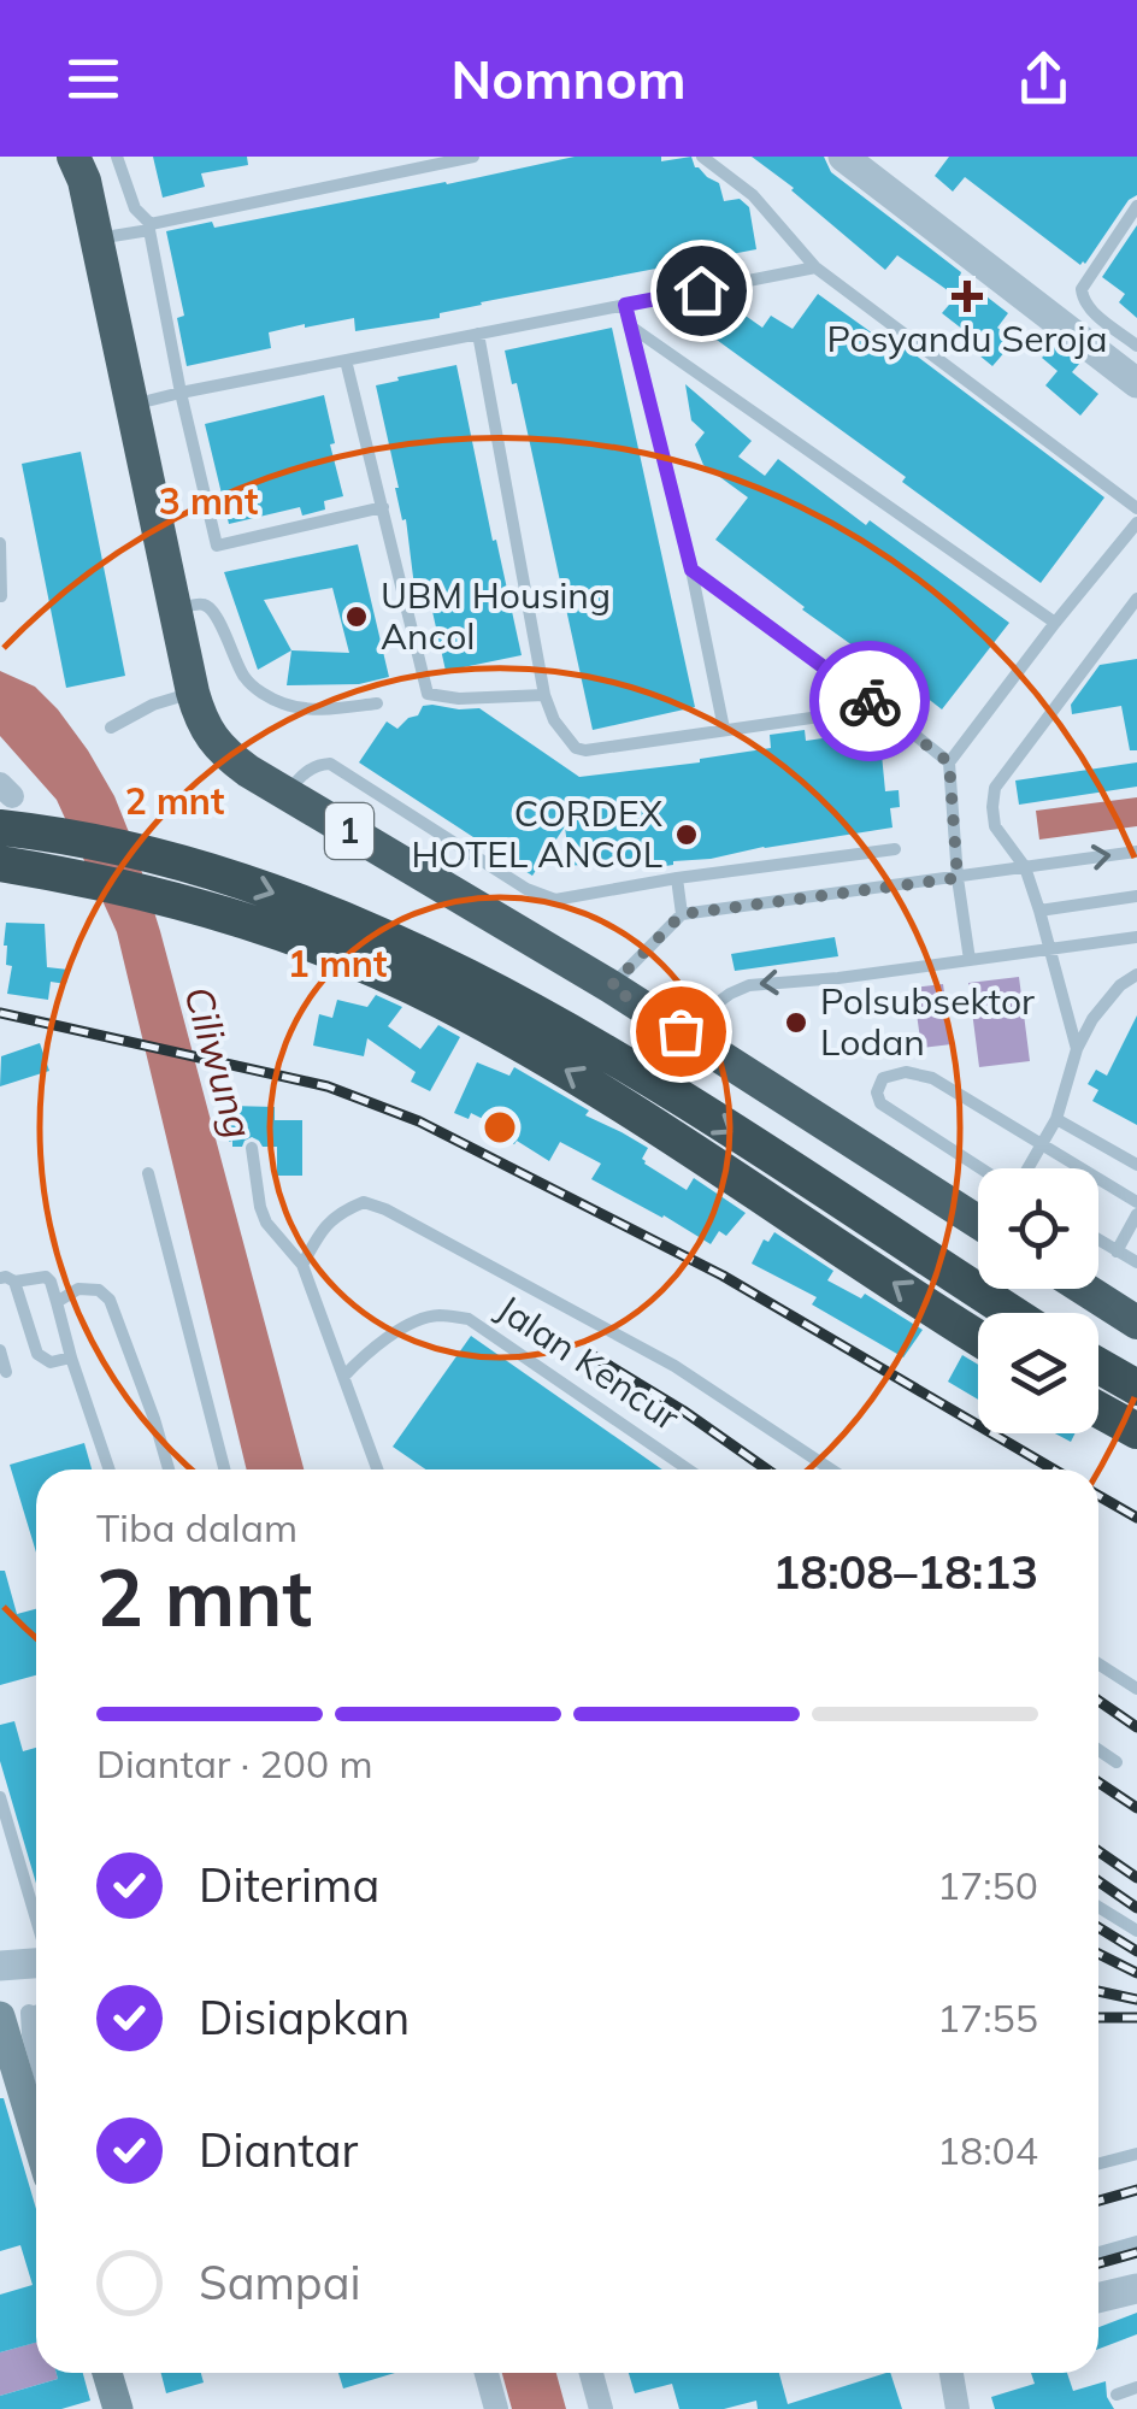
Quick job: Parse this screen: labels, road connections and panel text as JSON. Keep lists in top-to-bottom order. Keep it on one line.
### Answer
{"streets":{"highway":["1"],"lane":["Jalan Kencur"]},"water":["Ciliwung"],"places":{"health":["Posyandu Seroja"],"other":["UBM Housing Ancol","CORDEX HOTEL ANCOL","Polsubsektor Lodan"]},"page":{"header":"Nomnom","heading":["2 mnt","Tiba dalam","18:08–18:13"],"bar":"Diantar · 200 m","list":[["Diterima","17:50"],["Disiapkan","17:55"],["Diantar","18:04"],"Sampai"]},"rings":["3 mnt","2 mnt","1 mnt"]}
